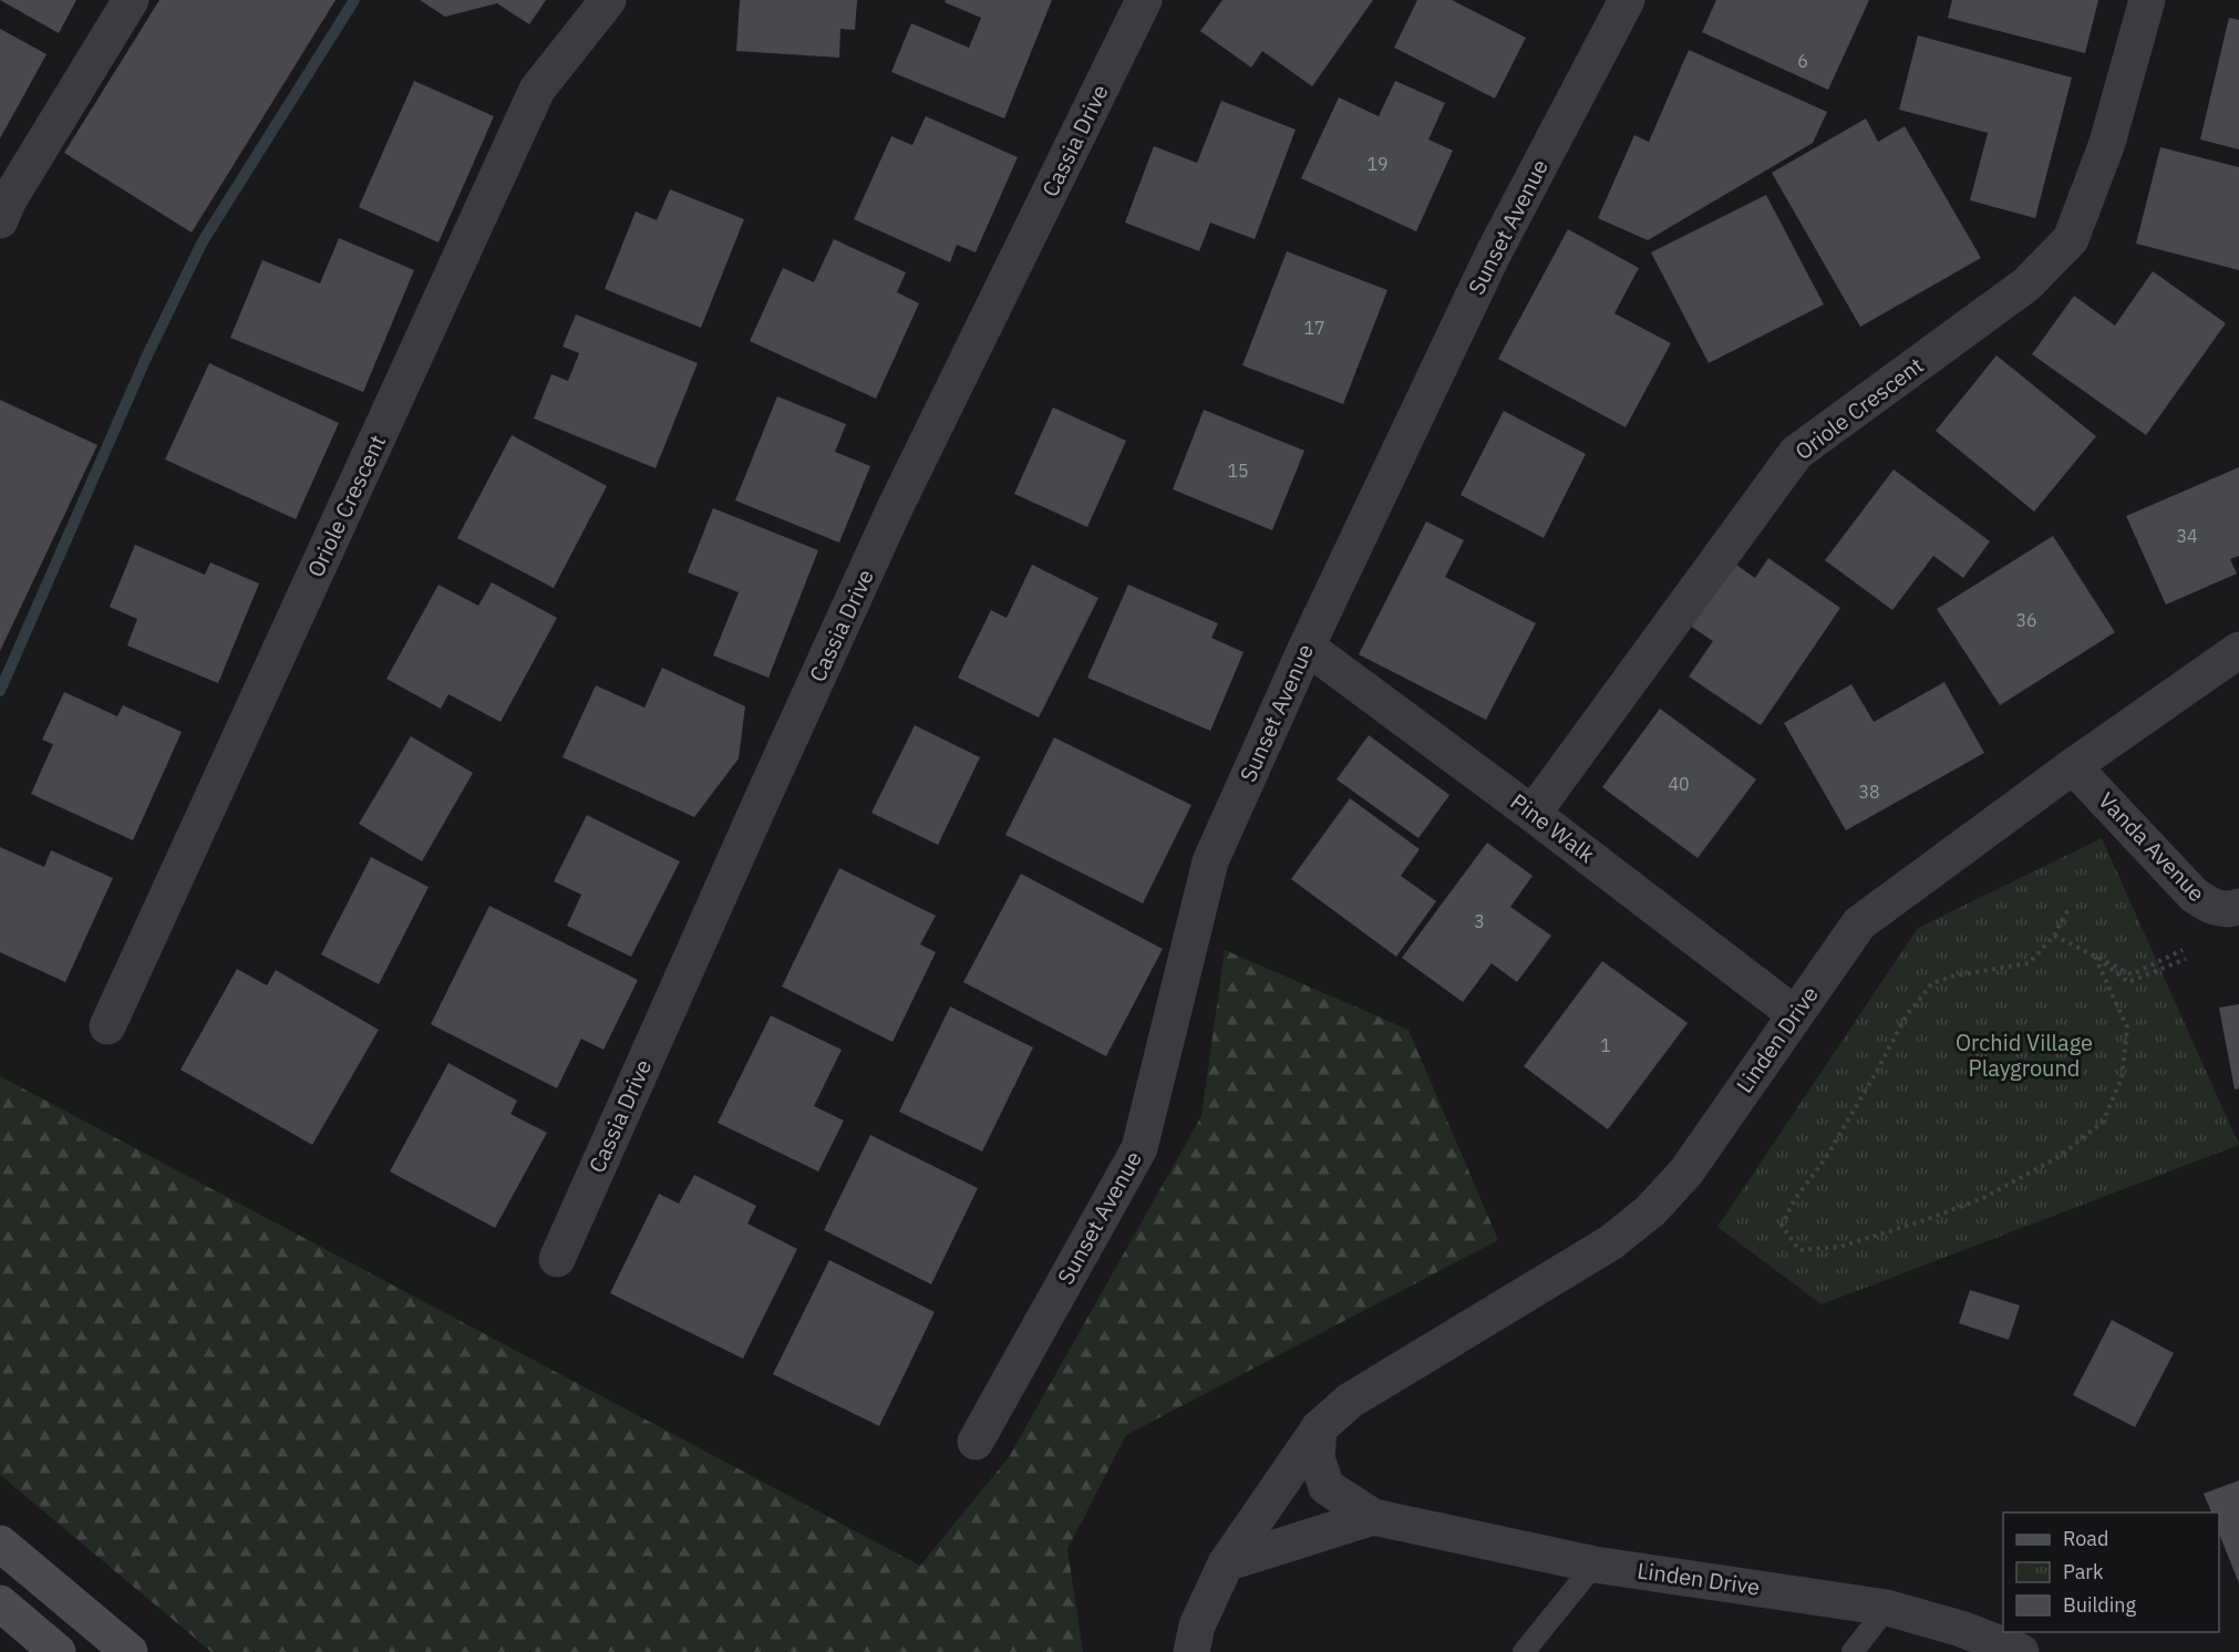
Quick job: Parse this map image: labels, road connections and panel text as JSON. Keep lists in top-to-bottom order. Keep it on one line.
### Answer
{"streets":{"street":["Cassia Drive","Sunset Avenue","Oriole Crescent","Pine Walk","Vanda Avenue","Linden Drive"]},"crossings":[["Sunset Avenue","Pine Walk"],["Oriole Crescent","Pine Walk"],["Pine Walk","Linden Drive"],["Vanda Avenue","Linden Drive"]],"parks":["Orchid Village Playground"],"house_numbers":["6","19","17","15","34","36","40","38","3","1"],"legend":["Road","Park","Building"]}
